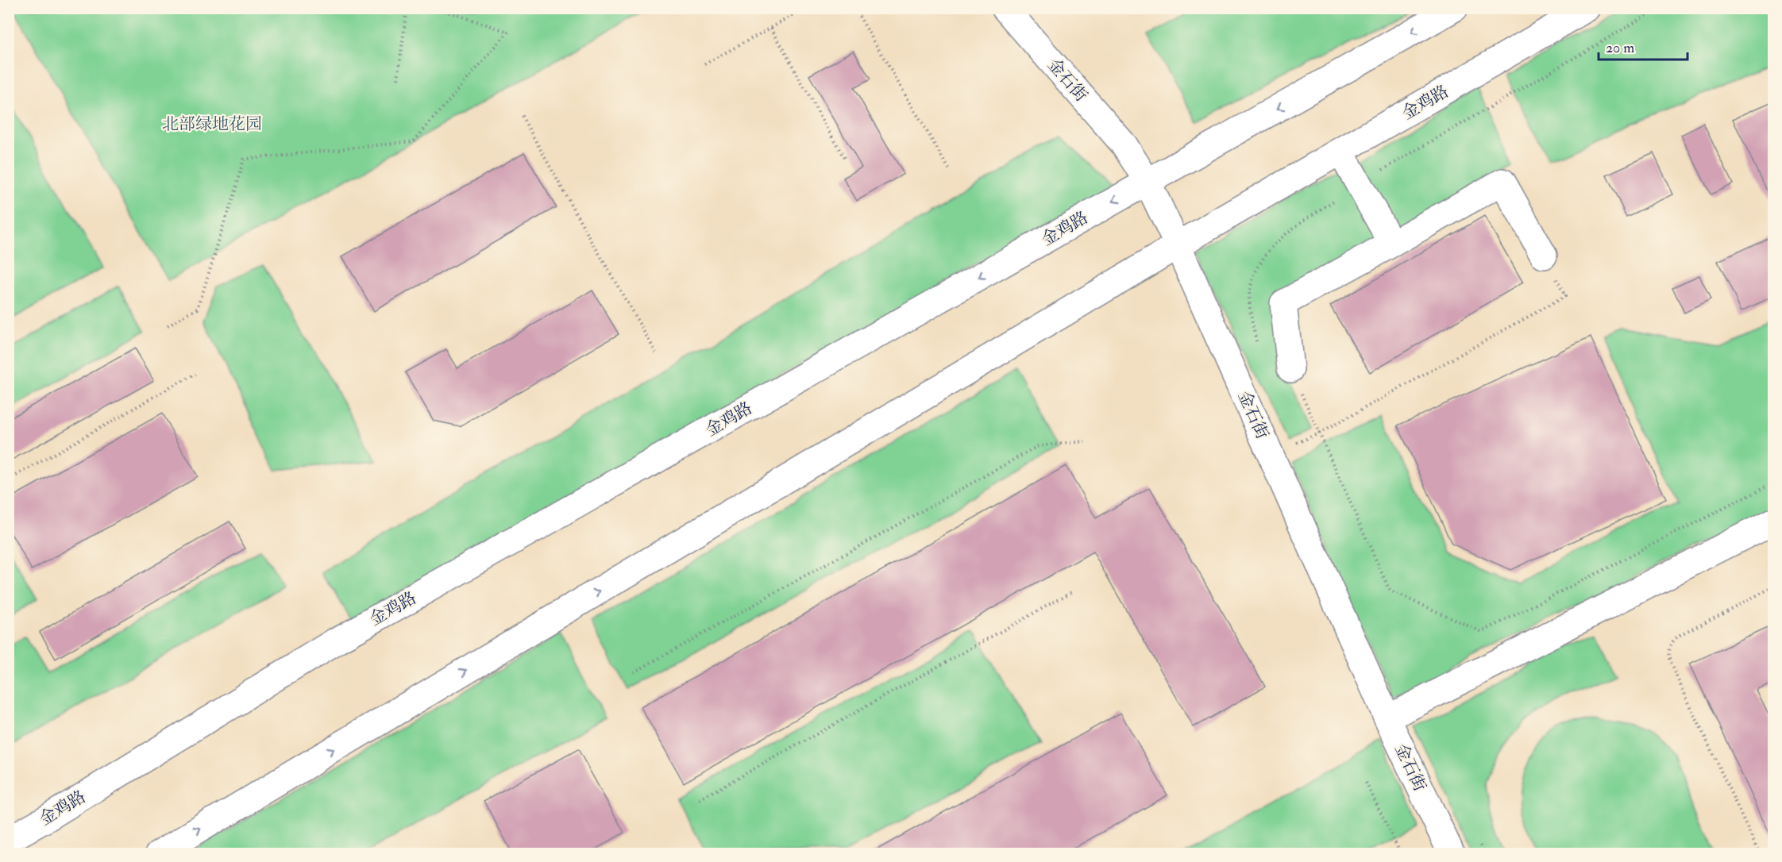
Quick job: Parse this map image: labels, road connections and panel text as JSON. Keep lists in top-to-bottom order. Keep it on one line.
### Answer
{"streets":{"main road":["金石街","金鸡路"]},"crossings":[["金石街","金鸡路"]],"parks":["北部绿地花园"],"scale_bar":"20 m"}
